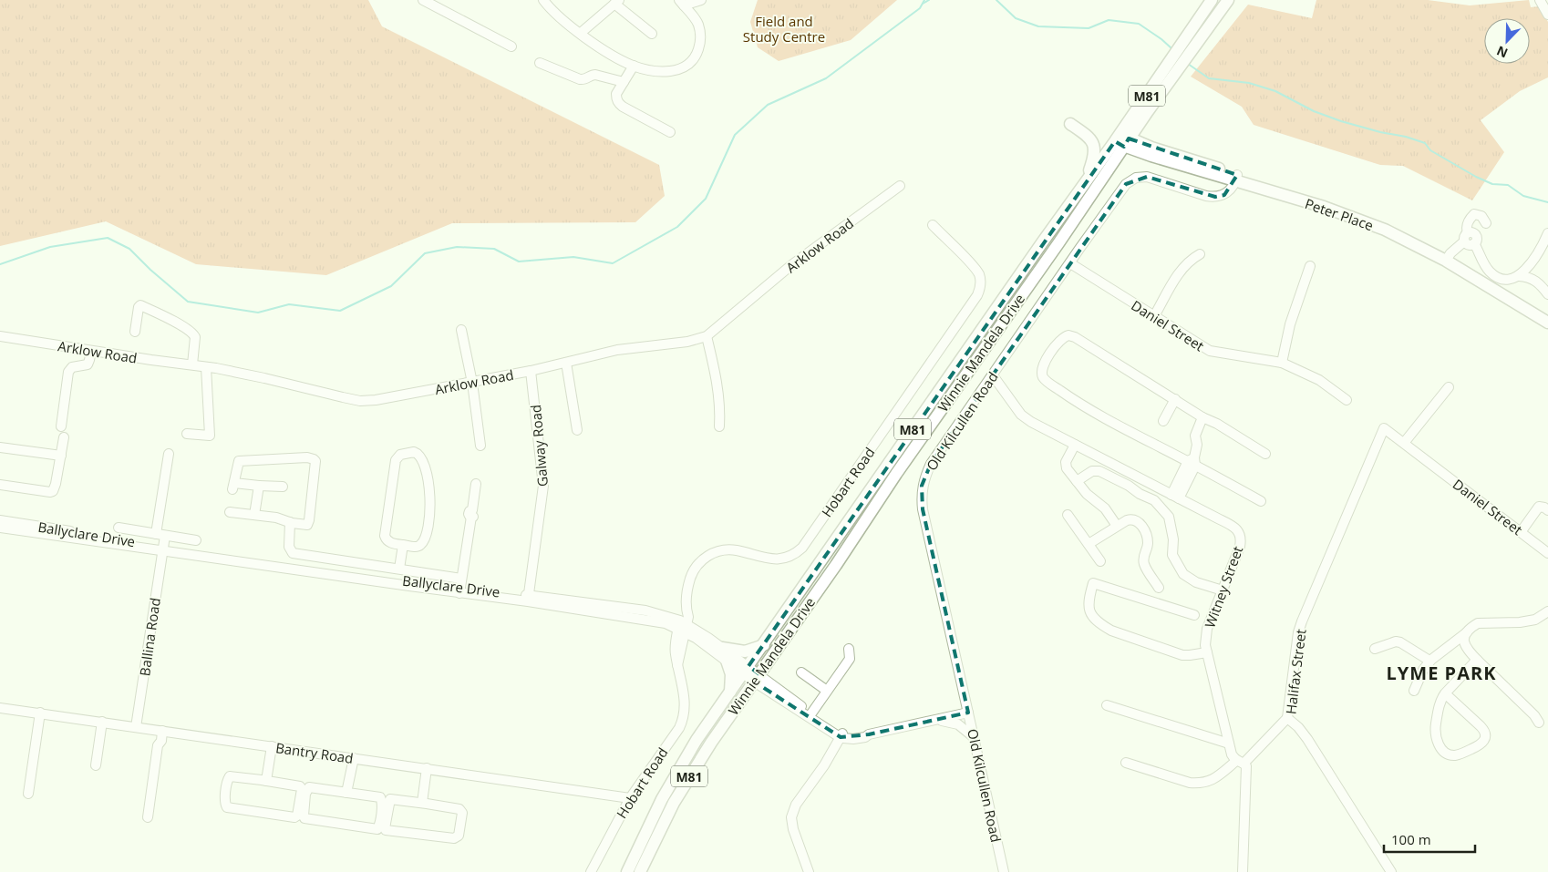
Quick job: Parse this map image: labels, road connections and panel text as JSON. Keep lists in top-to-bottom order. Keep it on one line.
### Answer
{"streets":{"main road":["M81","Peter Place","Winnie Mandela Drive"],"street":["Arklow Road","Daniel Street","Old Kilcullen Road","Galway Road","Hobart Road","Ballyclare Drive","Witney Street","Ballina Road","Halifax Street","Bantry Road"]},"crossings":[["Peter Place","Winnie Mandela Drive"],["Peter Place","Old Kilcullen Road"],["Arklow Road","Galway Road"],["Daniel Street","Old Kilcullen Road"],["Daniel Street","Halifax Street"],["Winnie Mandela Drive","Ballyclare Drive"],["Old Kilcullen Road","Ballyclare Drive"],["Old Kilcullen Road","Witney Street"],["Galway Road","Ballyclare Drive"],["Hobart Road","Ballyclare Drive"],["Hobart Road","Bantry Road"],["Ballyclare Drive","Ballina Road"],["Ballina Road","Bantry Road"]],"districts":["LYME PARK"],"parks":["Field and Study Centre"],"scale_bar":"100 m","north":"bottom left"}
